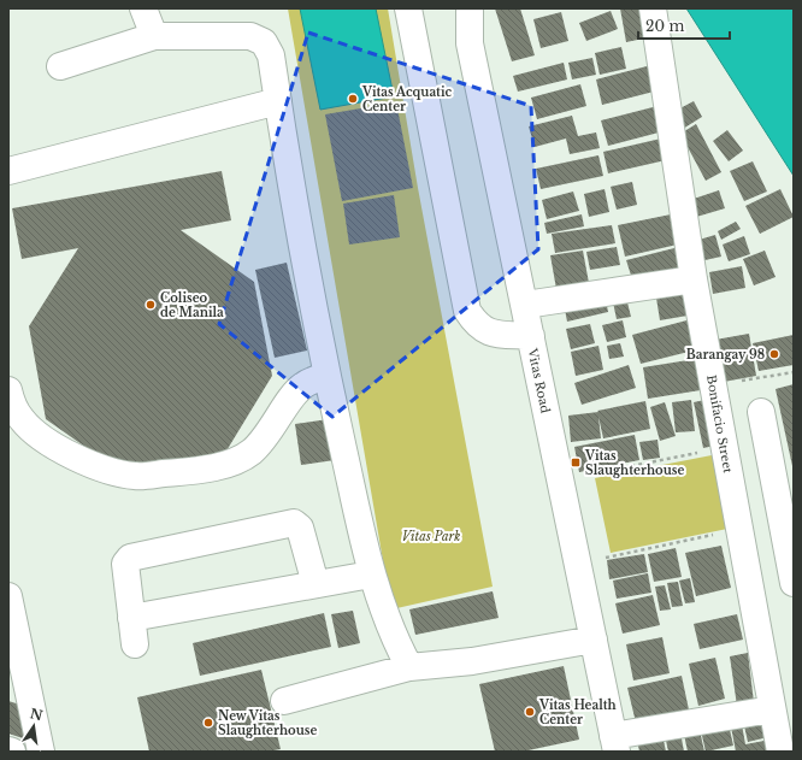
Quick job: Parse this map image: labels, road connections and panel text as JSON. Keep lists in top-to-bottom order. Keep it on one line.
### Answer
{"streets":{"street":["Vitas Road","Bonifacio Street"]},"parks":["Vitas Park"],"places":{"other":["Vitas Acquatic Center","Coliseo de Manila","Barangay 98","Vitas Health Center","New Vitas Slaughterhouse"],"transit":["Vitas Slaughterhouse"]},"scale_bar":"20 m","north":"top"}
